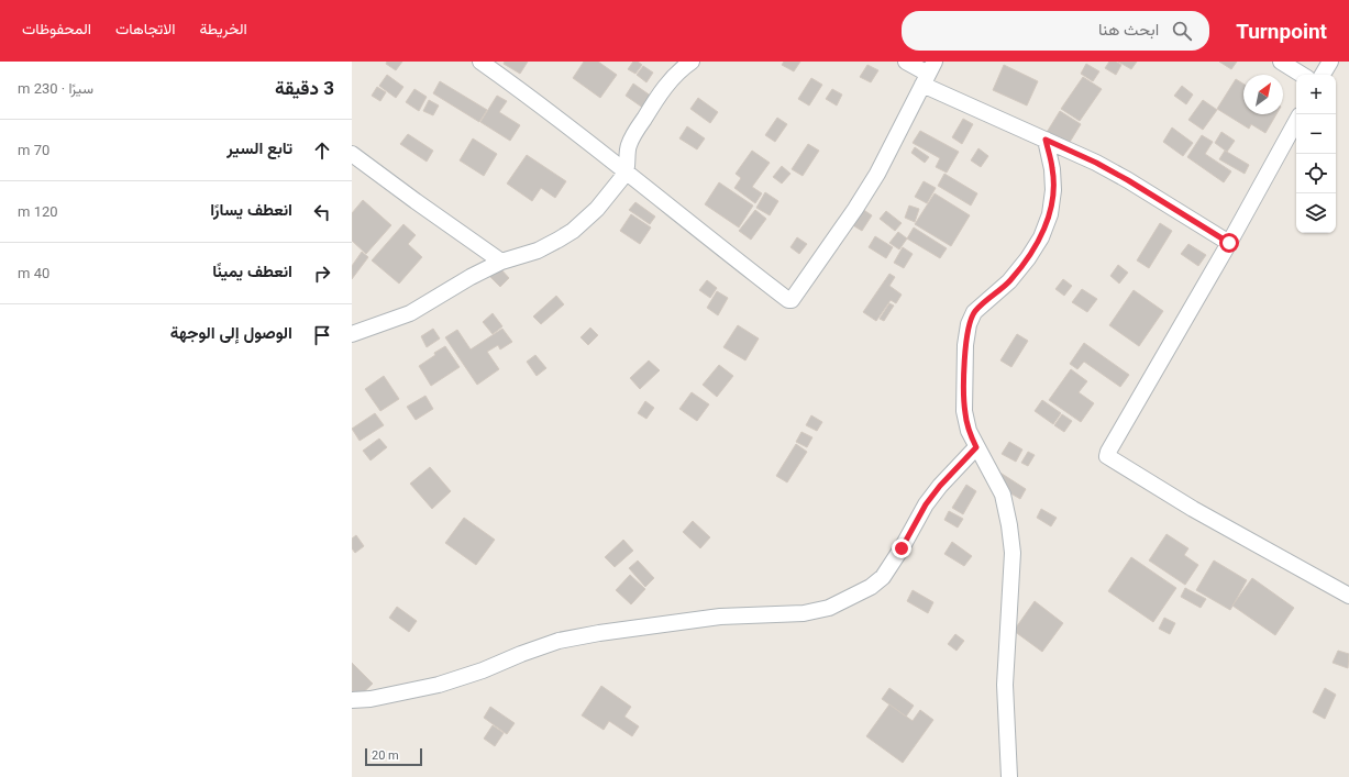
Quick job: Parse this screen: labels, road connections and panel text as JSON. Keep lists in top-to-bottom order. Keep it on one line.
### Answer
{"scale_bar":"20 m","north":"top right","page":{"header":"Turnpoint","search":"ابحث هنا","nav":["الخريطة","الاتجاهات","المحفوظات"],"heading":["3 دقيقة","سيرًا · 230 m"],"map_buttons":["+","−"],"list":[["تابع السير","70 m"],["انعطف يسارًا","120 m"],["انعطف يمينًا","40 m"],"الوصول إلى الوجهة"],"scale":"20 m"}}
